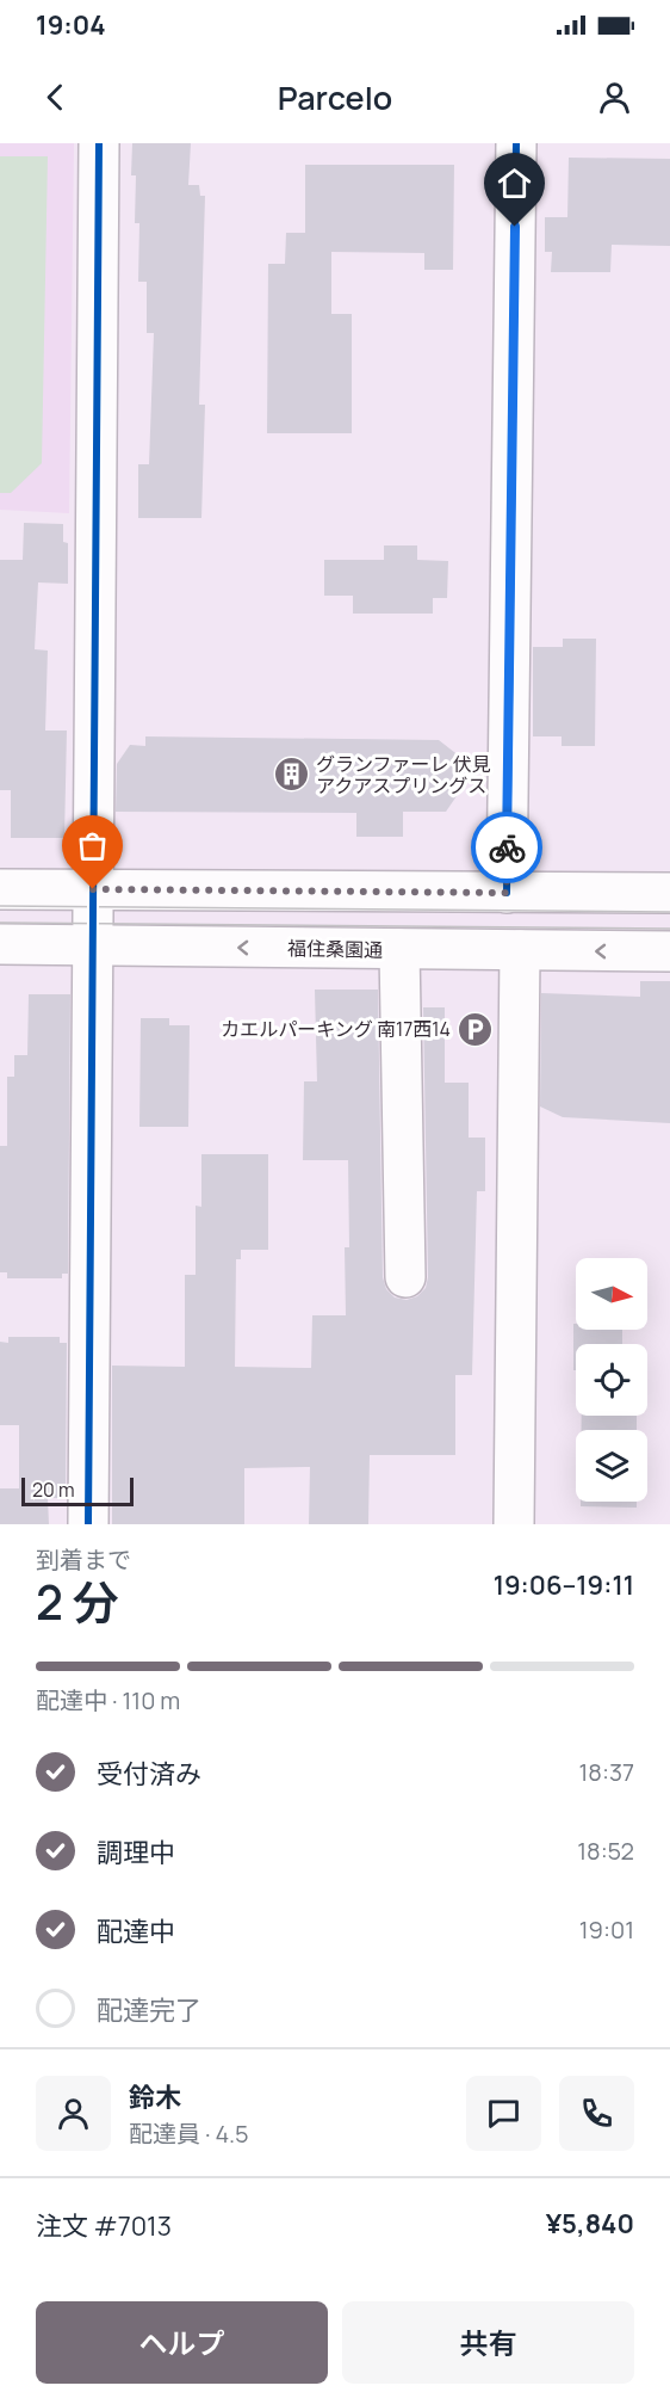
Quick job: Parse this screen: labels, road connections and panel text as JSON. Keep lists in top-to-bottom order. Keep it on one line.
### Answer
{"streets":{"street":["福住桑園通"]},"places":{"building":["グランファーレ 伏見 アクアスプリングス"],"parking":["カエルパーキング 南17西14"]},"scale_bar":"20 m","north":"right","page":{"status":"19:04","header":"Parcelo","scale":"20 m","heading":["2 分","到着まで","19:06–19:11"],"panel":["鈴木","配達員 · 4.5","注文 #7013","¥5,840"],"bar":"配達中 · 110 m","list":[["受付済み","18:37"],["調理中","18:52"],["配達中","19:01"],"配達完了"],"buttons":["ヘルプ","共有"]}}
